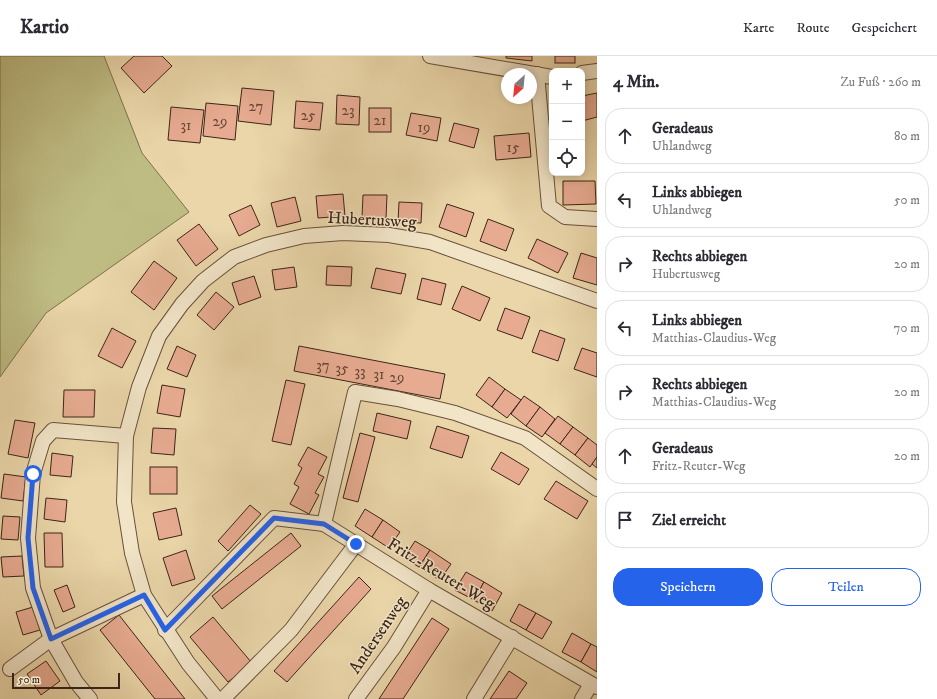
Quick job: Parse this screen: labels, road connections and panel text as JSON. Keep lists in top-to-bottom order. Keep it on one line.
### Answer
{"streets":{"street":["Hubertusweg","Fritz-Reuter-Weg","Andersenweg"]},"crossings":[["Fritz-Reuter-Weg","Andersenweg"]],"house_numbers":["27","23","25","21","29","31","19","15","37","35","33","31","29"],"scale_bar":"50 m","north":"bottom left","page":{"header":"Kartio","nav":["Karte","Route","Gespeichert"],"heading":["4 Min.","Zu Fuß · 260 m"],"map_buttons":["+","−"],"list":[["Geradeaus","Uhlandweg","80 m"],["Links abbiegen","Uhlandweg","50 m"],["Rechts abbiegen","Hubertusweg","20 m"],["Links abbiegen","Matthias-Claudius-Weg","70 m"],["Rechts abbiegen","Matthias-Claudius-Weg","20 m"],["Geradeaus","Fritz-Reuter-Weg","20 m"],"Ziel erreicht"],"buttons":["Speichern","Teilen"],"scale":"50 m"}}
